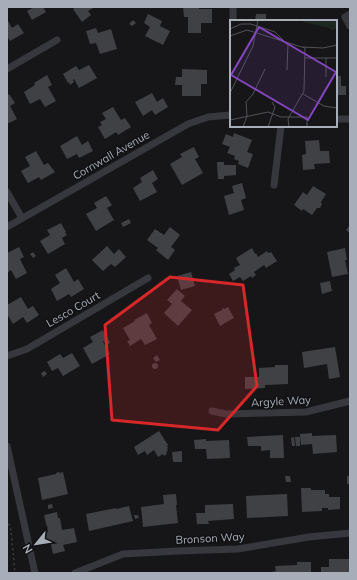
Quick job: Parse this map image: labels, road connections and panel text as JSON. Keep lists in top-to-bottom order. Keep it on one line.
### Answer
{"streets":{"street":["Cornwall Avenue","Lesco Court","Argyle Way","Bronson Way"]},"north":"bottom left"}
